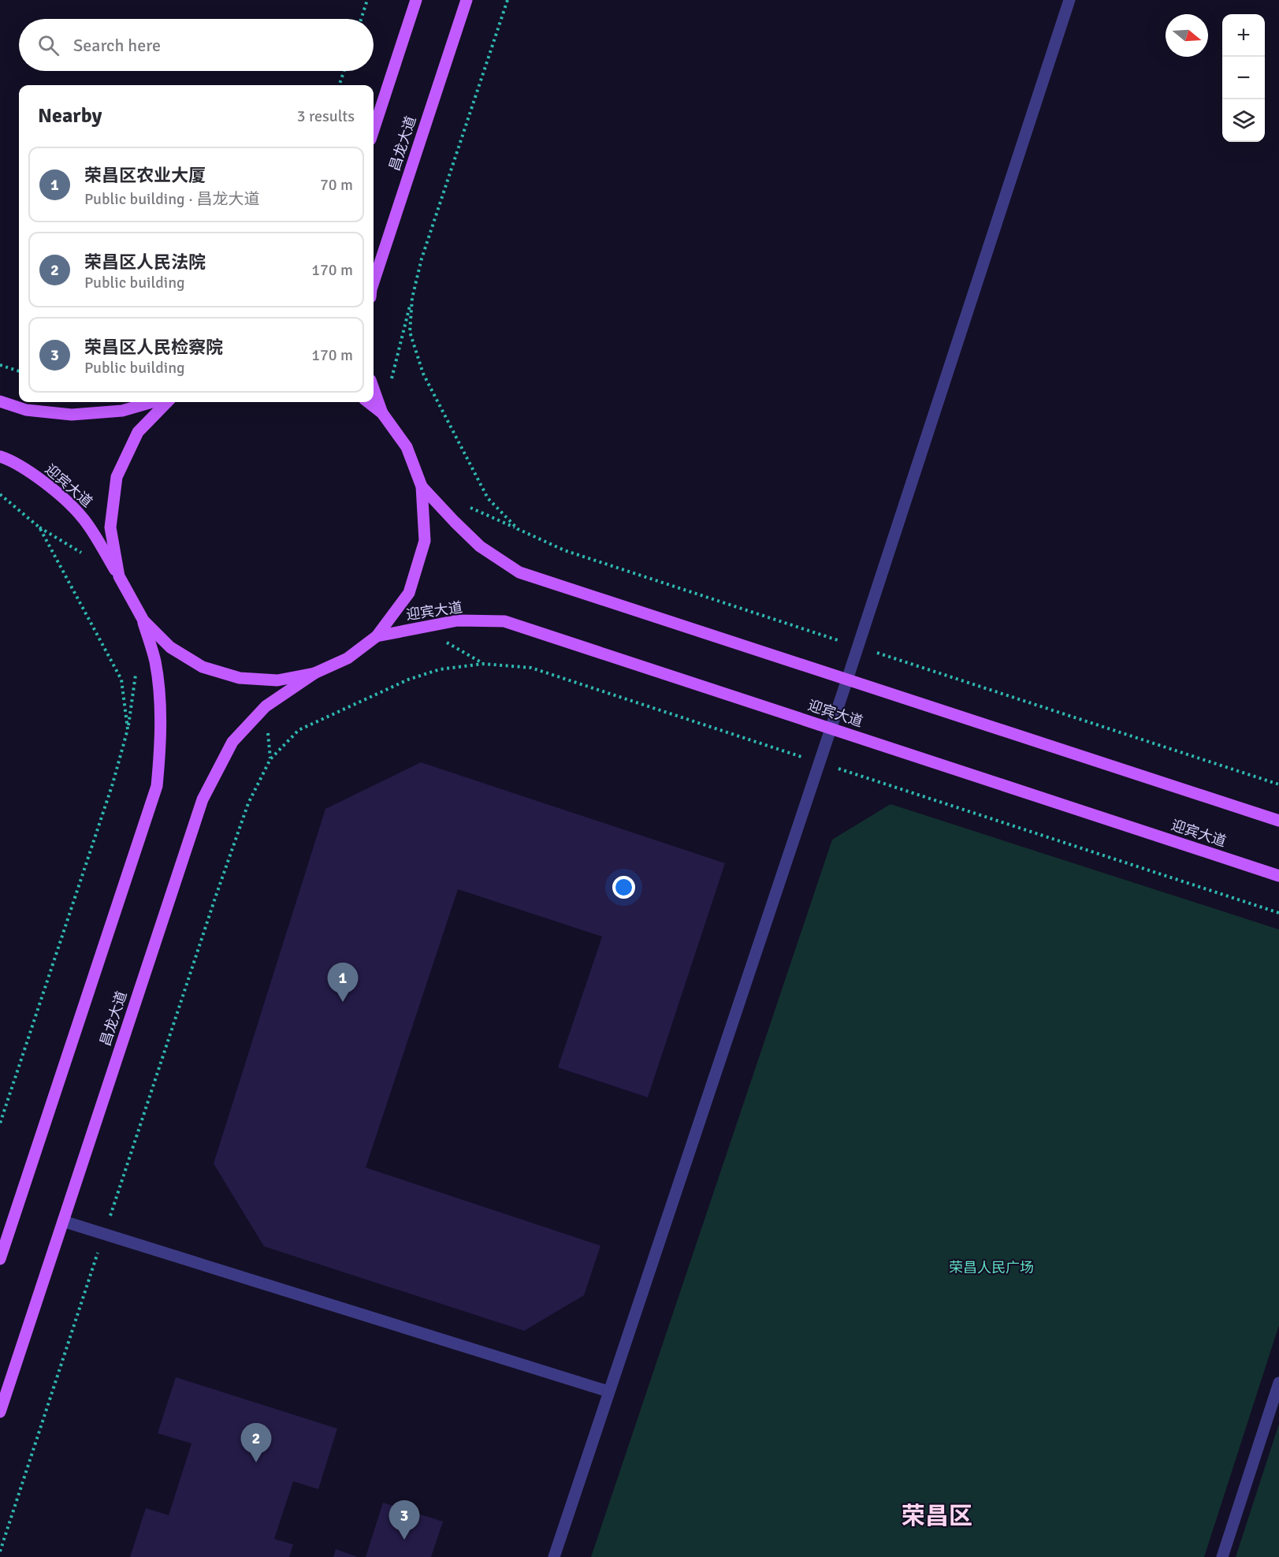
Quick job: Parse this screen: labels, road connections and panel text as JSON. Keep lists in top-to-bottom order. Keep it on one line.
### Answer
{"streets":{"main road":["昌龙大道","迎宾大道"]},"districts":["荣昌区"],"parks":["荣昌人民广场"],"north":"right","page":{"map_buttons":["+","−"],"search":"Search here","heading":["Nearby","3 results"],"list":[{"mark":"1","name":"荣昌区农业大厦","note":"Public building · 昌龙大道","value":"70 m"},{"mark":"2","name":"荣昌区人民法院","note":"Public building","value":"170 m"},{"mark":"3","name":"荣昌区人民检察院","note":"Public building","value":"170 m"}],"pins":["1","2","3"]}}
